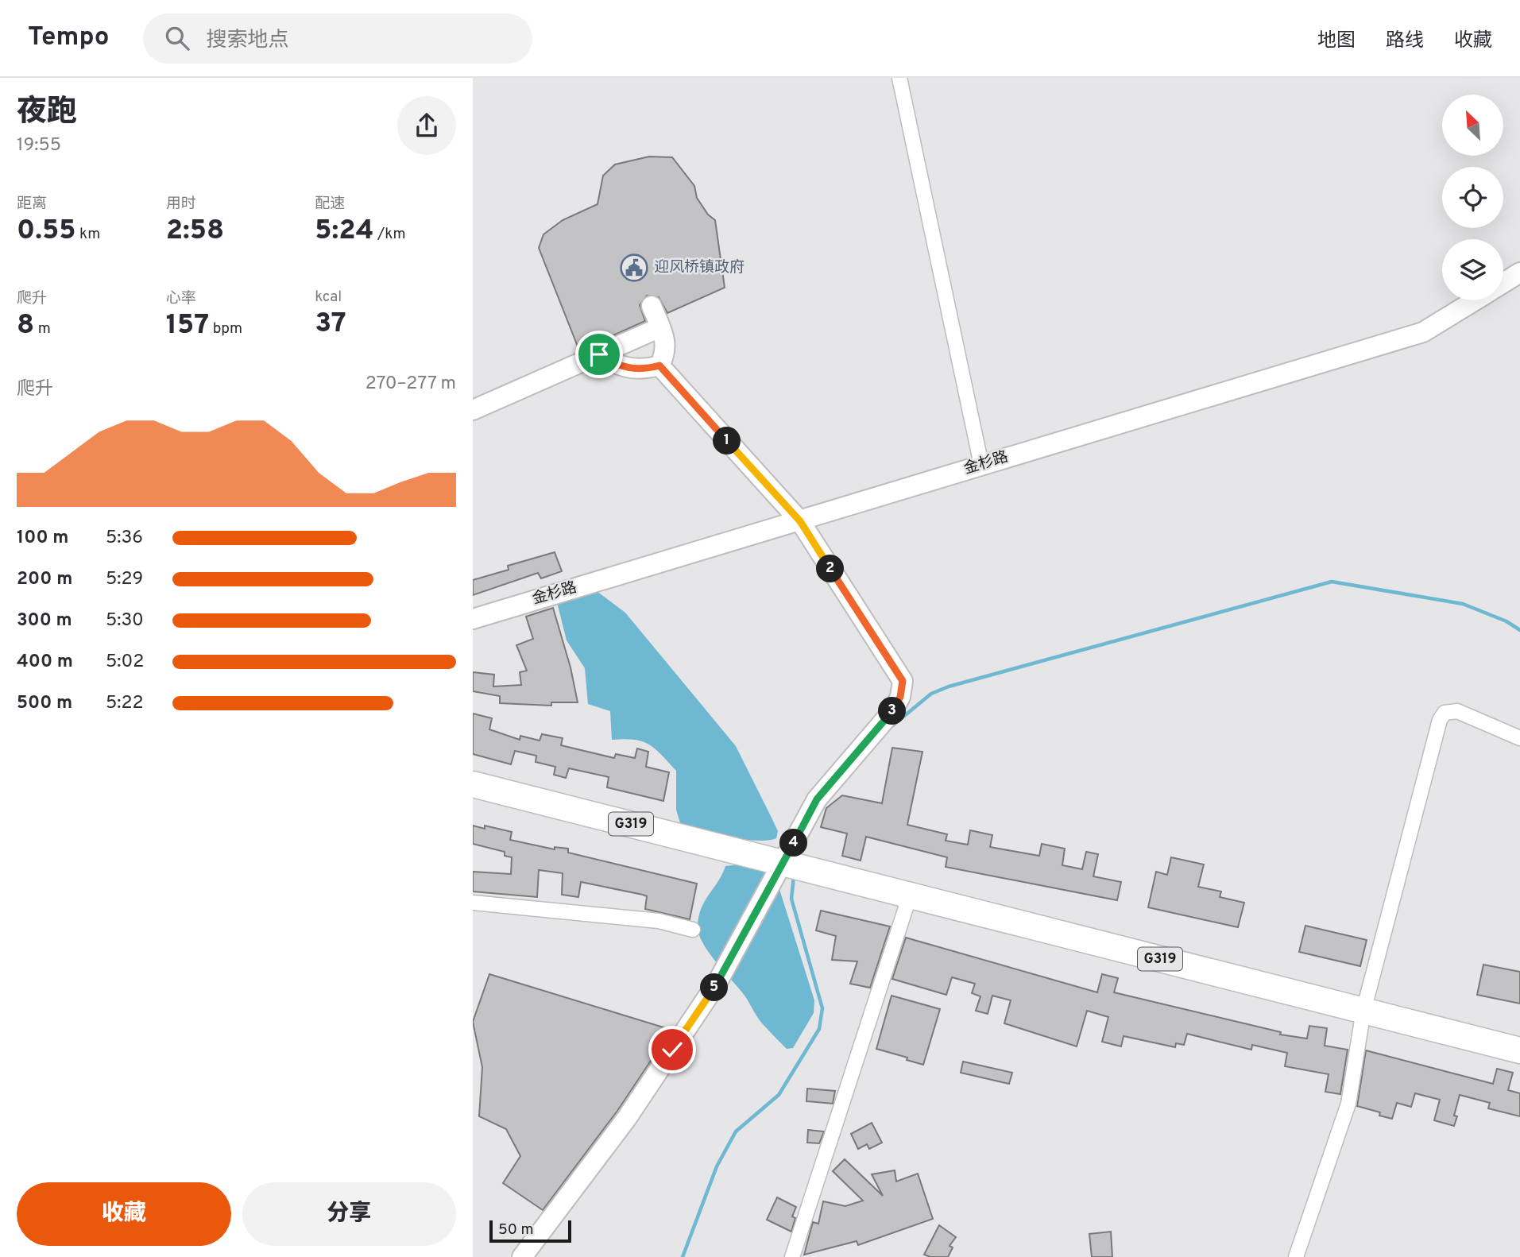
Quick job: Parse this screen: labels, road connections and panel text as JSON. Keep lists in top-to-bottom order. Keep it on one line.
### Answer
{"streets":{"highway":["G319"],"street":["金杉路"]},"places":{"public building":["迎风桥镇政府"]},"scale_bar":"50 m","north":"top left","page":{"header":"Tempo","search":"搜索地点","nav":["地图","路线","收藏"],"heading":["夜跑","19:55"],"stats":[["距离","0.55 km"],["用时","2:58"],["配速","5:24 /km"],["爬升","8 m"],["心率","157 bpm"],["kcal","37"]],"chart":["爬升","270–277 m"],"pins":["1","2","3","4","5"],"list":[{"name":"100 m","note":"5:36"},{"name":"200 m","note":"5:29"},{"name":"300 m","note":"5:30"},{"name":"400 m","note":"5:02"},{"name":"500 m","note":"5:22"}],"buttons":["收藏","分享"],"scale":"50 m"}}
